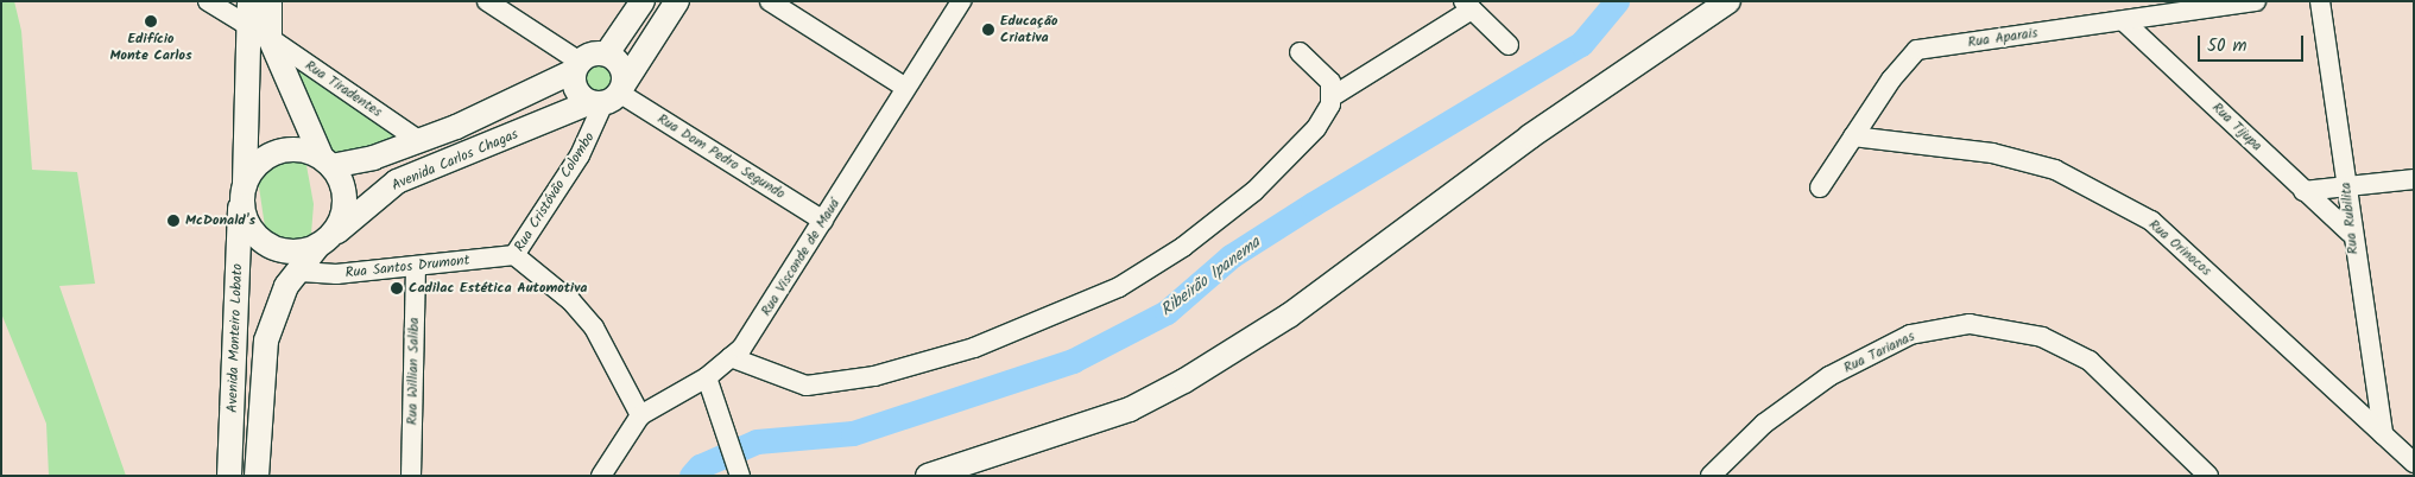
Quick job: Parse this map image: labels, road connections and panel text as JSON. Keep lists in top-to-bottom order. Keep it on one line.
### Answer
{"streets":{"main road":["Avenida Carlos Chagas","Avenida Monteiro Lobato"],"street":["Rua Aparais","Rua Tiradentes","Rua Tijupa","Rua Dom Pedro Segundo","Rua Cristóvão Colombo","Rua Rubilita","Rua Orinocos","Rua Visconde de Mauá","Rua Santos Drumont","Rua Tarianas","Rua Willian Saliba"]},"crossings":[["Rua Aparais","Rua Tijupa"],["Rua Aparais","Rua Orinocos"],["Rua Tiradentes","Avenida Carlos Chagas"],["Rua Tiradentes","Avenida Monteiro Lobato"],["Rua Tijupa","Rua Rubilita"],["Rua Dom Pedro Segundo","Avenida Carlos Chagas"],["Rua Dom Pedro Segundo","Rua Cristóvão Colombo"],["Rua Dom Pedro Segundo","Rua Visconde de Mauá"],["Avenida Carlos Chagas","Rua Cristóvão Colombo"],["Avenida Carlos Chagas","Avenida Monteiro Lobato"],["Rua Cristóvão Colombo","Rua Visconde de Mauá"],["Rua Cristóvão Colombo","Rua Santos Drumont"],["Rua Rubilita","Rua Orinocos"],["Rua Santos Drumont","Avenida Monteiro Lobato"],["Rua Santos Drumont","Rua Willian Saliba"]],"water":["Ribeirão Ipanema"],"places":["Edifício Monte Carlos","Educação Criativa","McDonald's","Cadilac Estética Automotiva"],"scale_bar":"50 m"}
